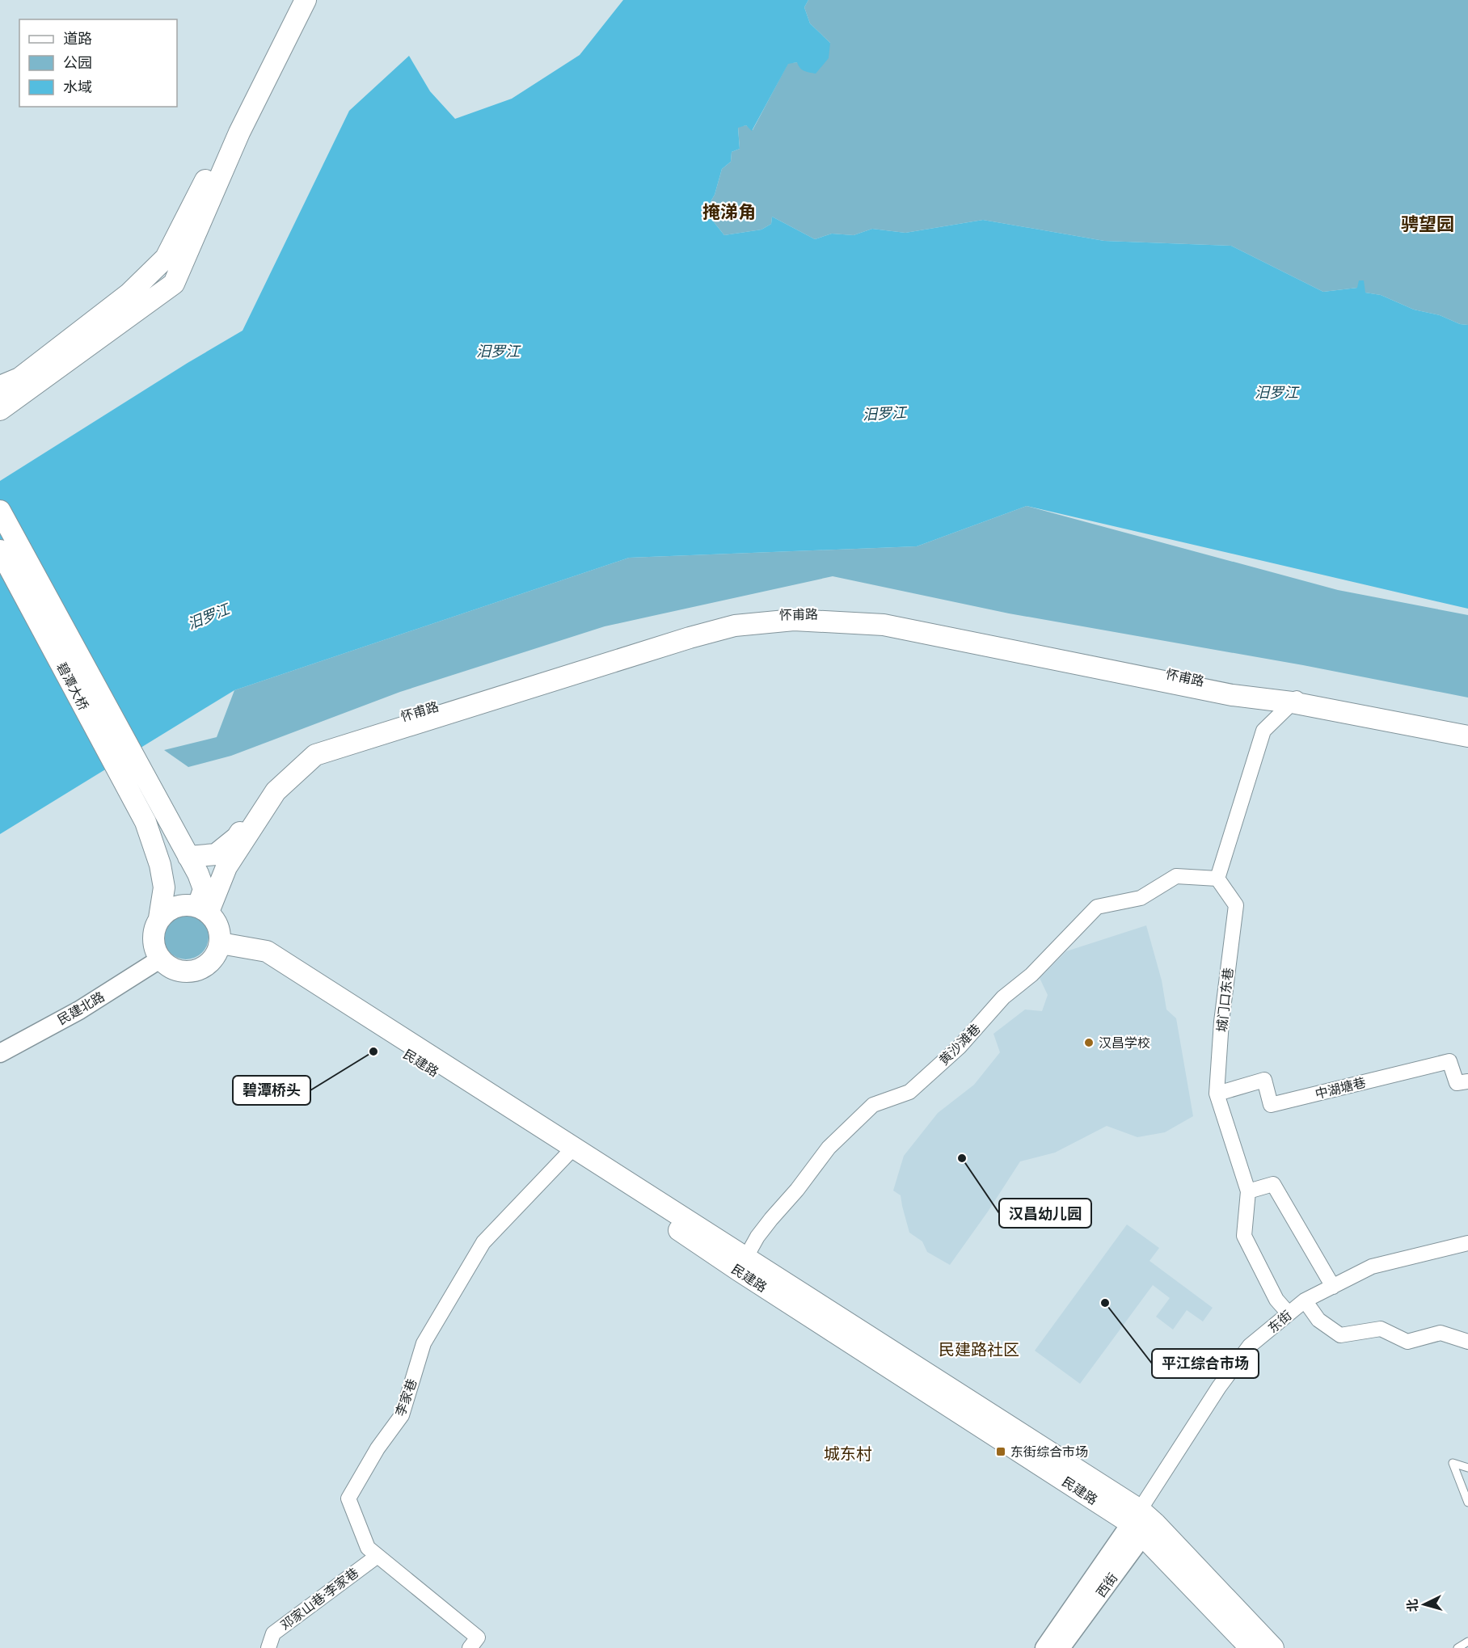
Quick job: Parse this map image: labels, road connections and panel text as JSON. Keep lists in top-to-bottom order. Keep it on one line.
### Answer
{"streets":{"main road":["怀甫路","碧潭大桥","民建路"],"street":["城门口东巷","民建北路","黄沙滩巷","中湖塘巷","东街","李家巷","西街","邓家山巷·李家巷"]},"crossings":[["碧潭大桥","民建北路"],["碧潭大桥","民建路"],["城门口东巷","黄沙滩巷"],["城门口东巷","中湖塘巷"],["城门口东巷","东街"],["民建北路","民建路"],["黄沙滩巷","民建路"],["民建路","东街"],["民建路","李家巷"],["民建路","西街"],["东街","西街"],["李家巷","邓家山巷·李家巷"]],"districts":["掩涕角","骋望园","民建路社区","城东村"],"water":["汨罗江"],"places":{"other":["汉昌学校","碧潭桥头","汉昌幼儿园","平江综合市场"],"transit":["东街综合市场"]},"legend":["道路","公园","水域"],"north":"left"}
